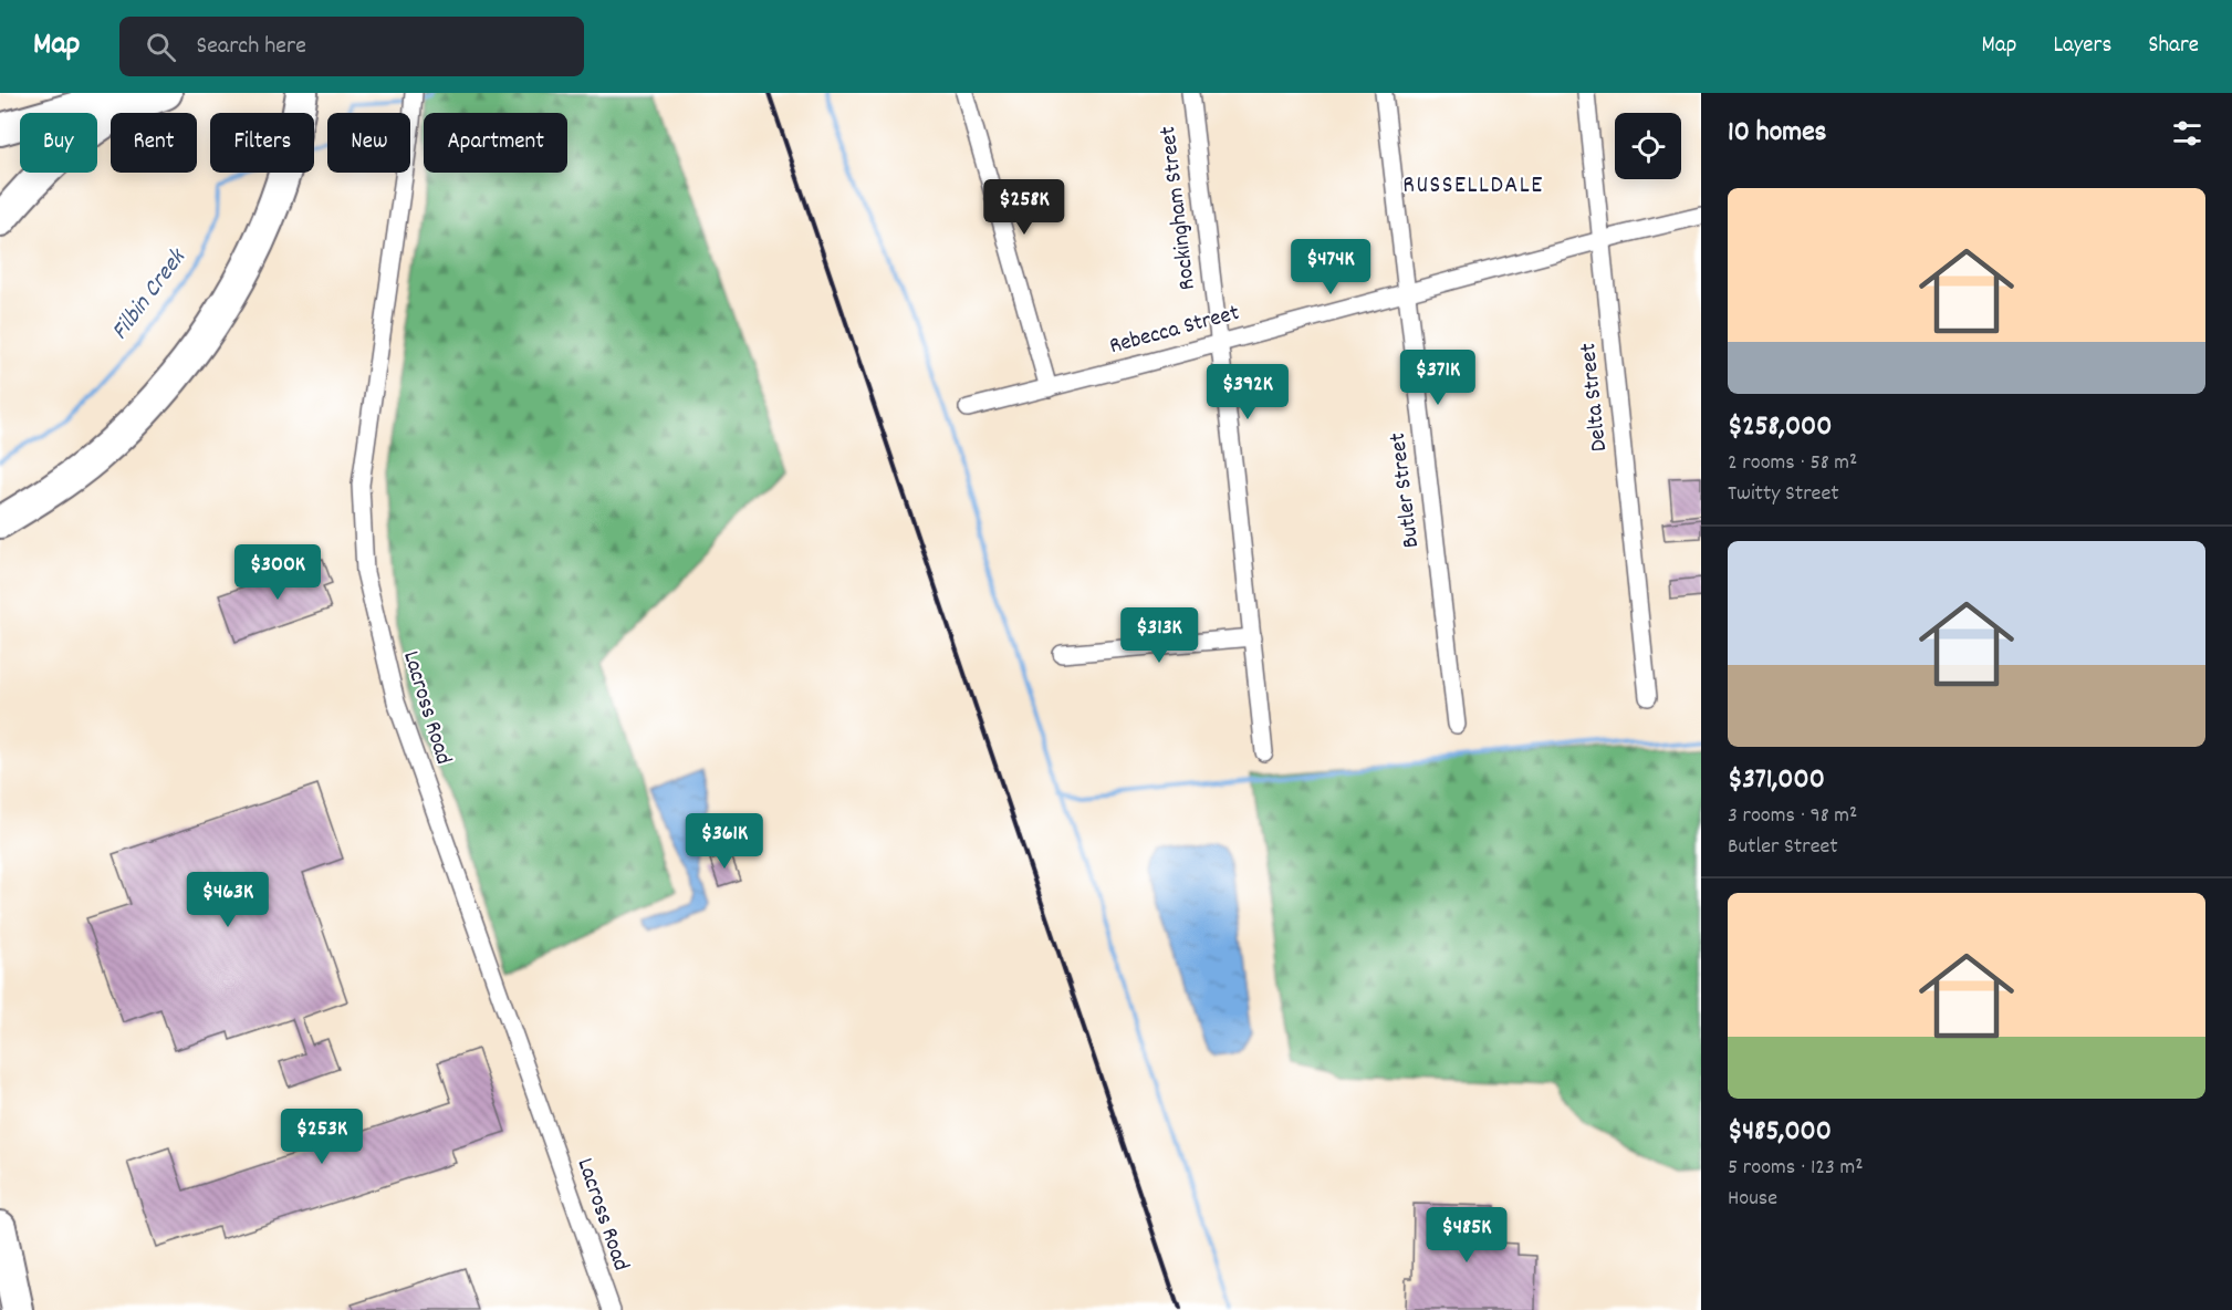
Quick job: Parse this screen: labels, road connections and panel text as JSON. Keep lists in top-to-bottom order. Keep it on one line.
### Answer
{"streets":{"street":["Rockingham Street","Rebecca Street","Delta Street","Butler Street","Lacross Road"]},"crossings":[["Rockingham Street","Rebecca Street"],["Rebecca Street","Delta Street"],["Rebecca Street","Butler Street"]],"districts":["RUSSELLDALE"],"water":["Filbin Creek"],"page":{"header":"Map","search":"Search here","nav":["Map","Layers","Share"],"heading":"10 homes","chip":["Buy","Rent","Filters","New","Apartment"],"list":[{"name":"$258,000","note":"2 rooms · 58 m² · Twitty Street"},{"name":"$371,000","note":"3 rooms · 98 m² · Butler Street"},{"name":"$485,000","note":"5 rooms · 123 m² · House"}],"price":["$258K","$474K","$371K","$392K","$300K","$313K","$361K","$463K","$253K","$485K"]}}
